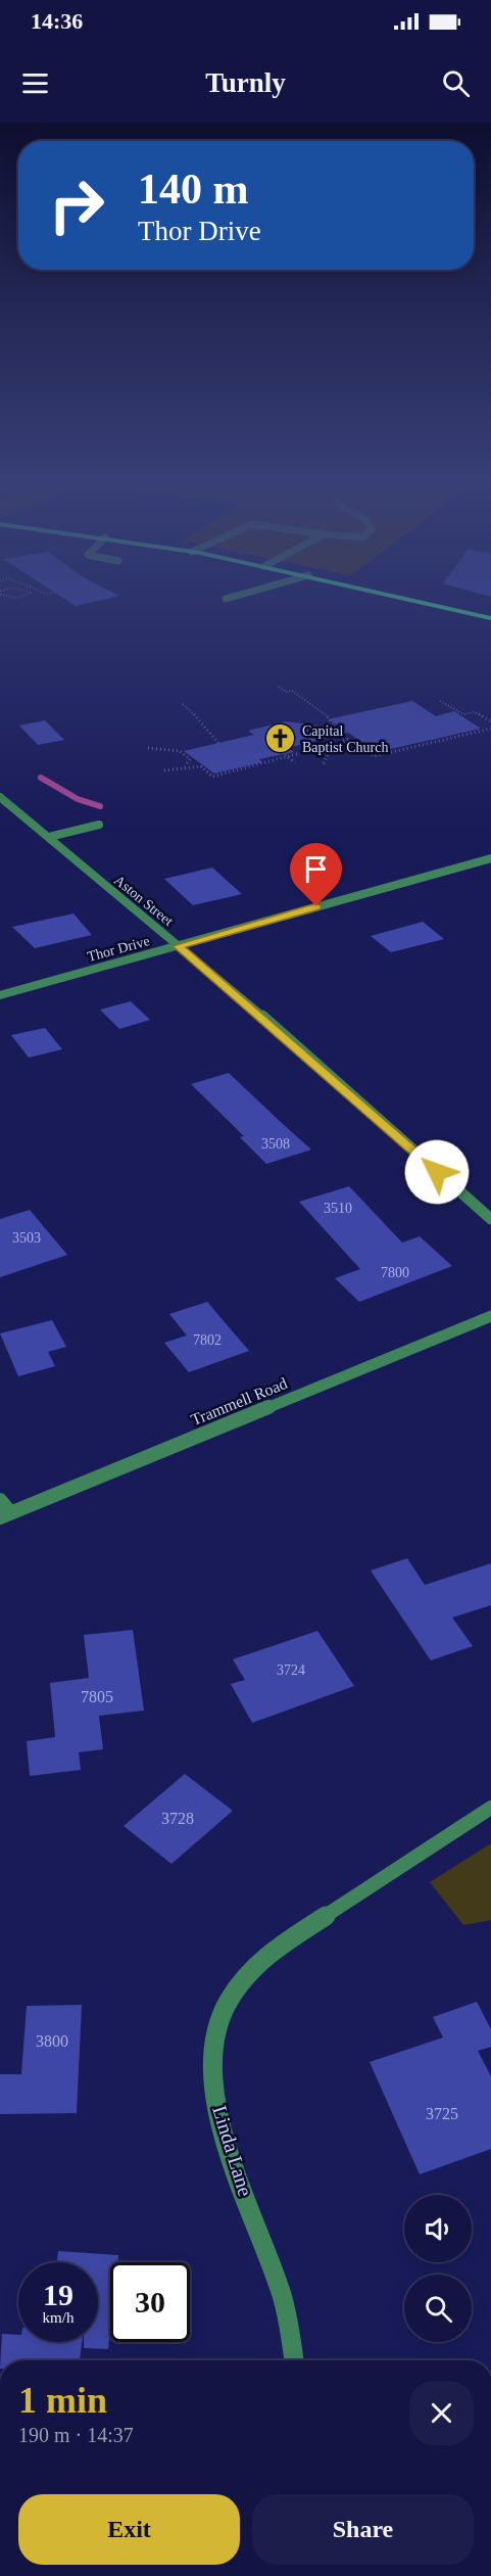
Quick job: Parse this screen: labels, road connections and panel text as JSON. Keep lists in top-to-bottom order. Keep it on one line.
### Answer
{"streets":{"street":["Aston Street","Thor Drive","Trammell Road","Linda Lane"]},"crossings":[["Aston Street","Thor Drive"]],"places":{"church":["Capital Baptist Church"]},"house_numbers":["3508","3510","3503","7800","7802","3724","7805","3728","3800","3725"],"page":{"status":"14:36","header":"Turnly","turn":["140 m","Thor Drive"],"speed":"19 km/h","limit":"30","heading":["1 min","190 m · 14:37"],"buttons":["Exit","Share"]}}
